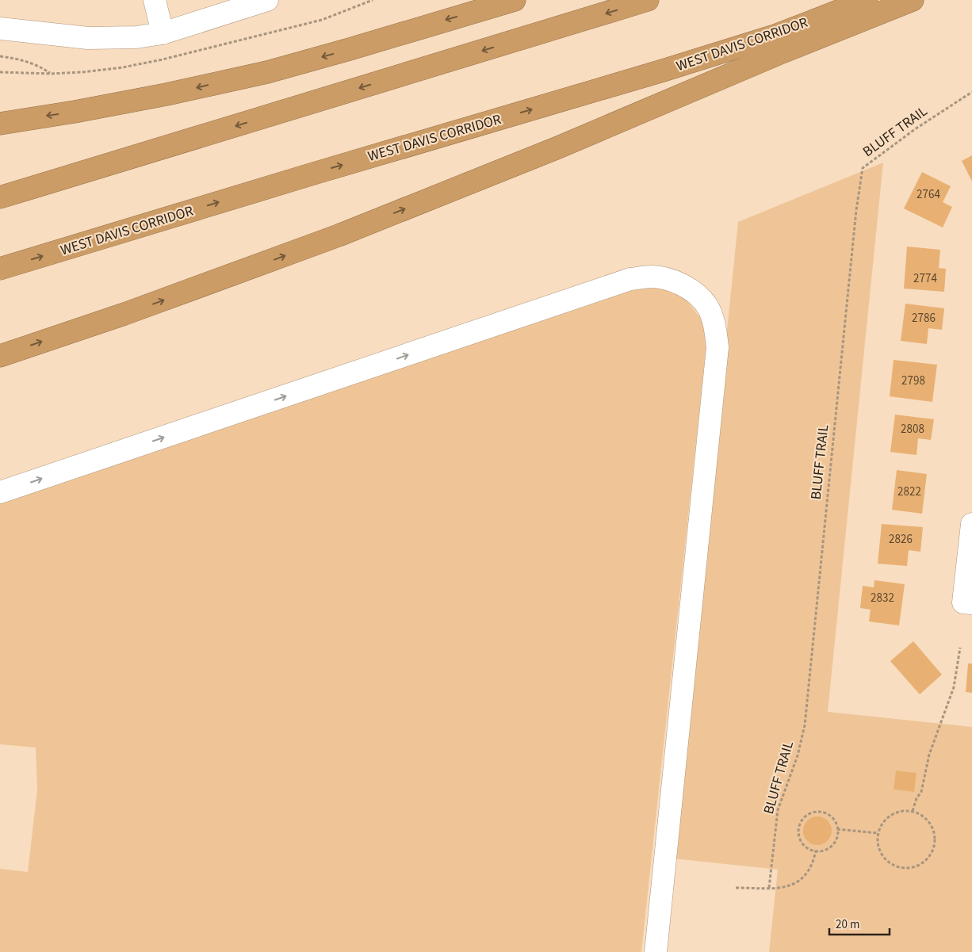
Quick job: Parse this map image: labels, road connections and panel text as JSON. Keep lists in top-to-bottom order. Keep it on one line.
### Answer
{"streets":{"highway":["WEST DAVIS CORRIDOR"],"path":["BLUFF TRAIL"]},"house_numbers":["2764","2774","2786","2798","2808","2822","2826","2832"],"scale_bar":"20 m"}
